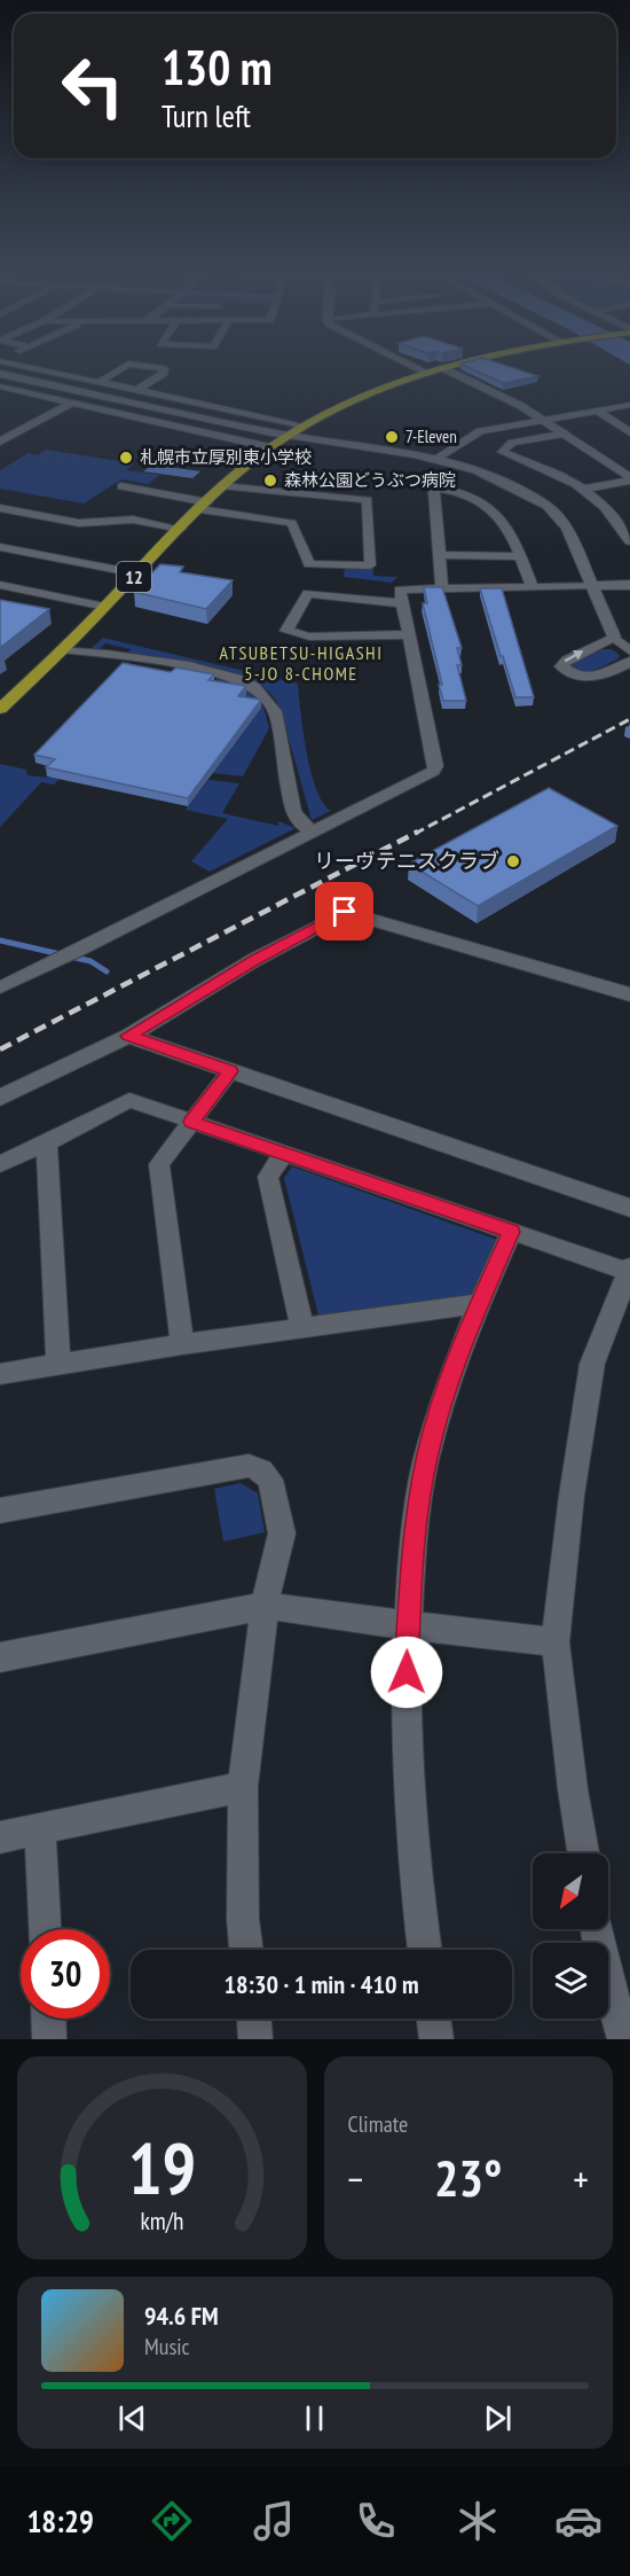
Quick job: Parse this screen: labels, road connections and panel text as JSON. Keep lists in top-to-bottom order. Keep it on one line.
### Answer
{"streets":{"highway":["12"]},"districts":["ATSUBETSU-HIGASHI 5-JO 8-CHOME"],"places":["7-Eleven","札幌市立厚別東小学校","森林公園どうぶつ病院","リーヴテニスクラブ"],"north":"bottom left","page":{"turn":["130 m","Turn left"],"limit":"30","trip":"18:30 · 1 min · 410 m","tile":"Climate","heat":["−","23°","+"],"song":["94.6 FM","Music"],"tabs":"18:29","gauge":["19","km/h"]}}
